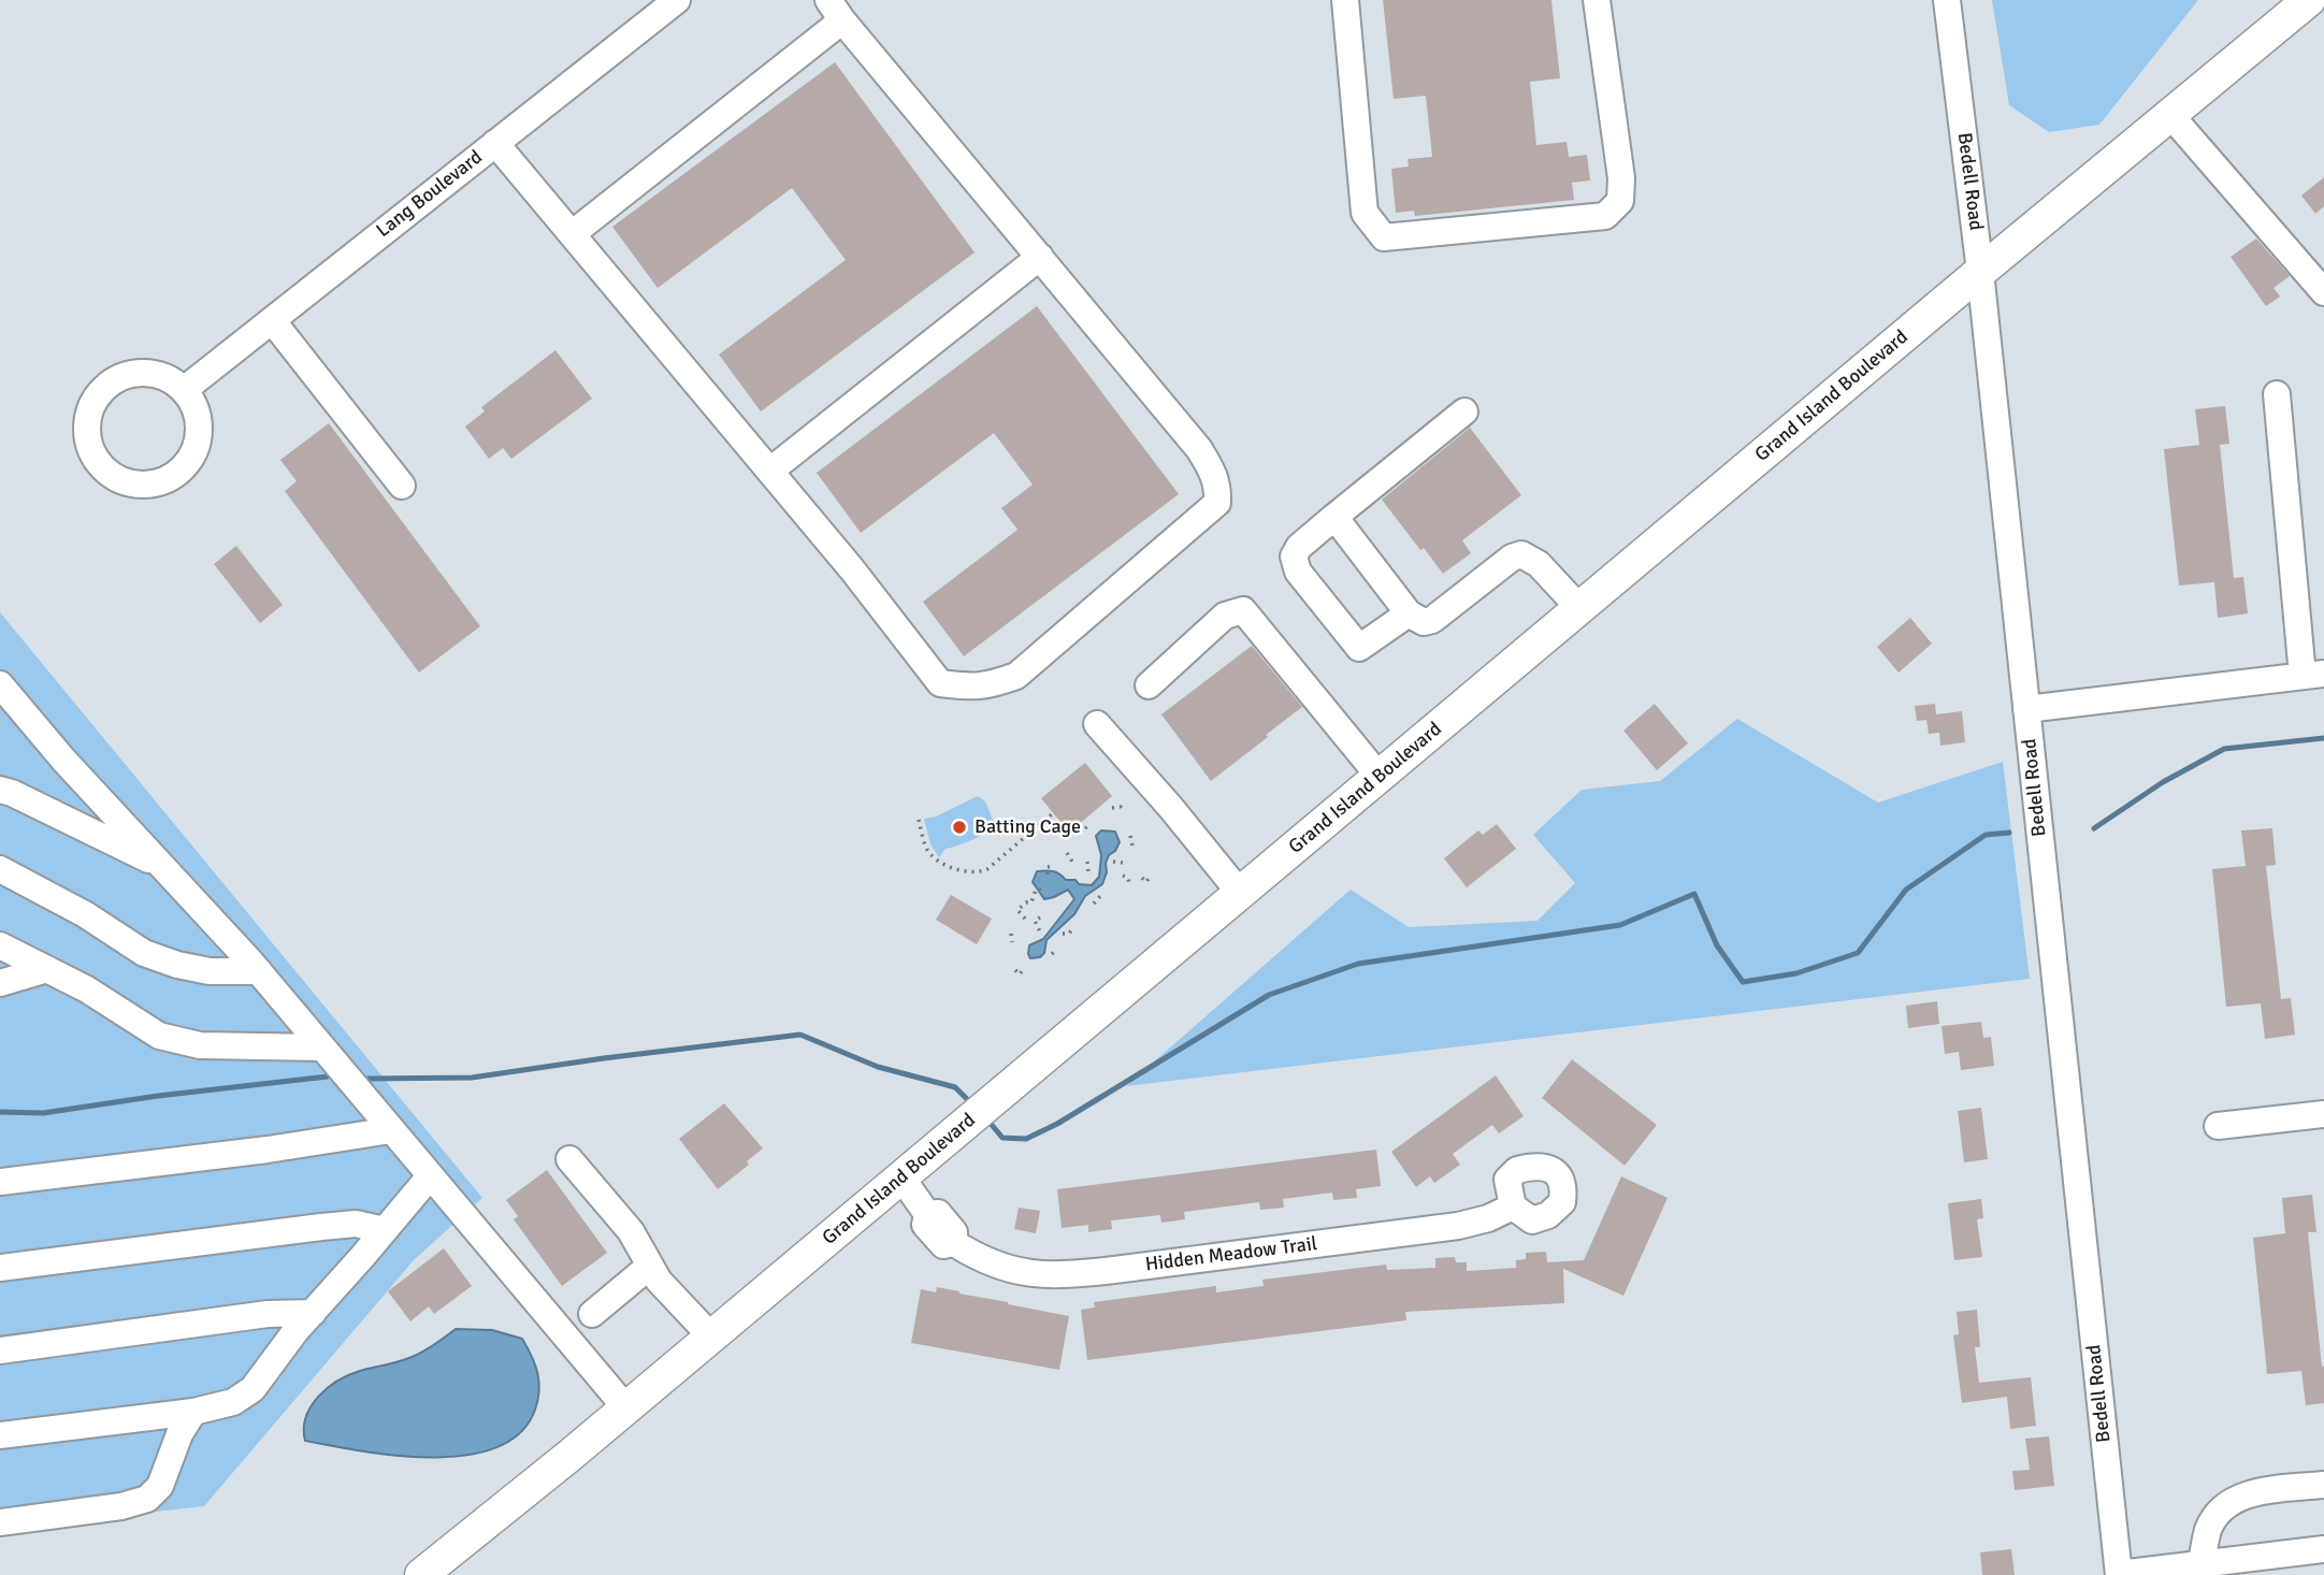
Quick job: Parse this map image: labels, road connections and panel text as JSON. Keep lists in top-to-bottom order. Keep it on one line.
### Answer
{"streets":{"main road":["Grand Island Boulevard"],"street":["Bedell Road","Lang Boulevard","Hidden Meadow Trail"]},"crossings":[["Bedell Road","Grand Island Boulevard"],["Grand Island Boulevard","Hidden Meadow Trail"]],"places":["Batting Cage"]}
